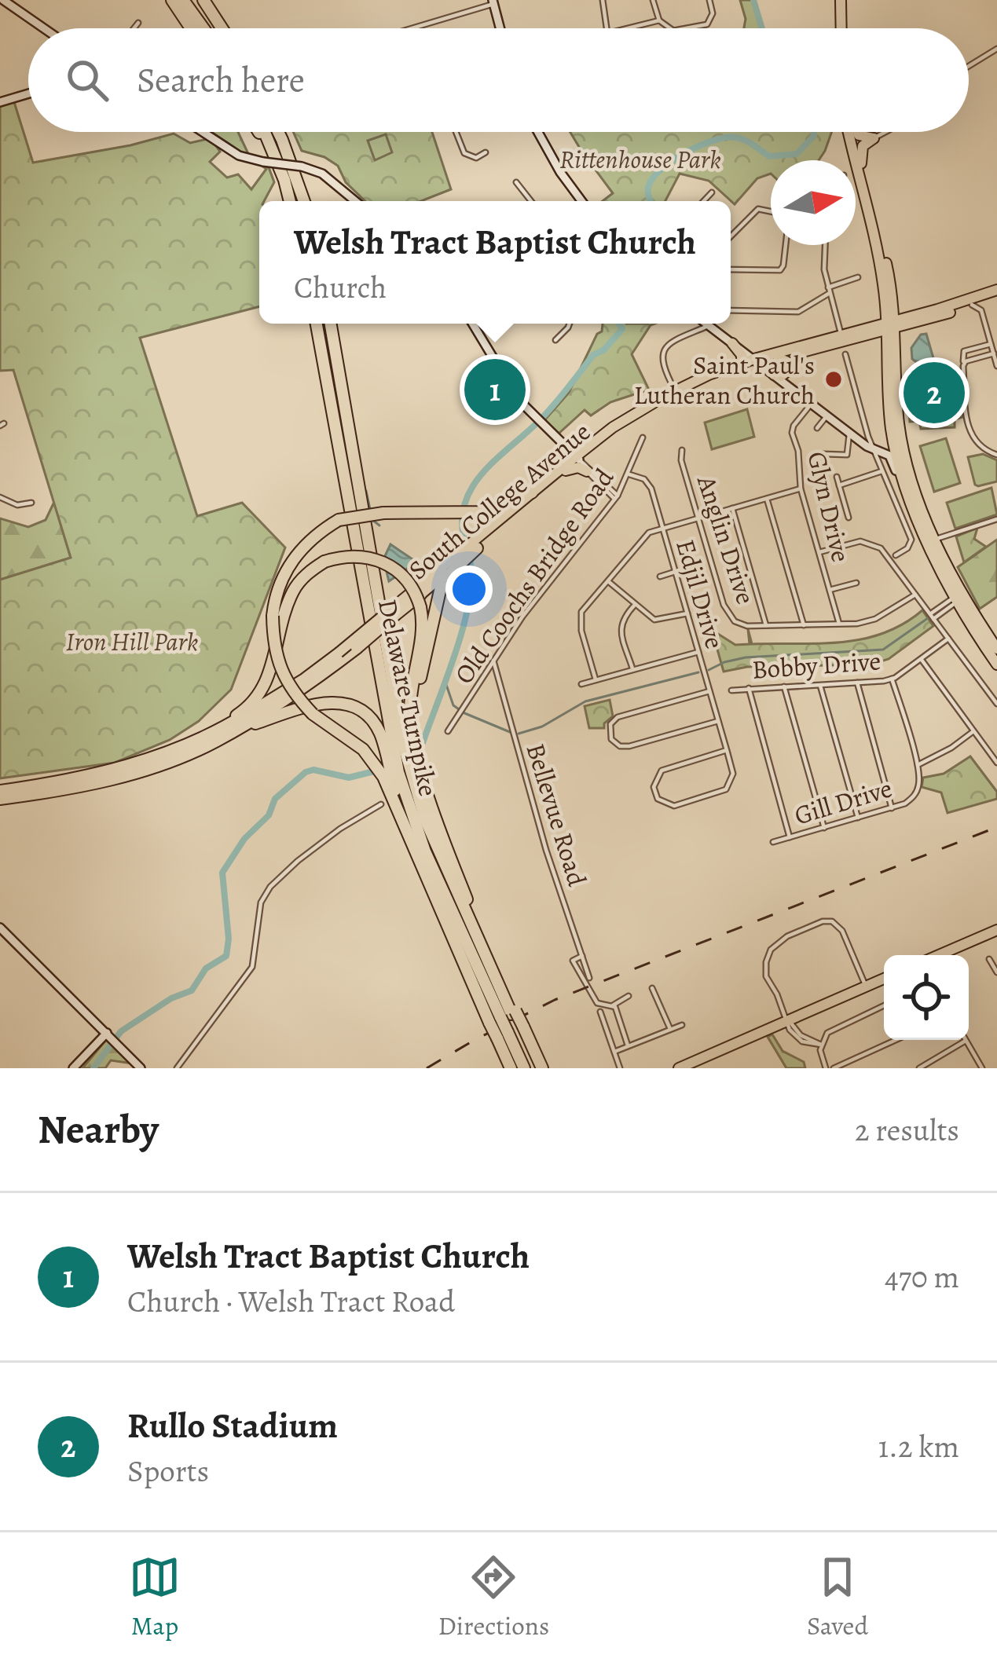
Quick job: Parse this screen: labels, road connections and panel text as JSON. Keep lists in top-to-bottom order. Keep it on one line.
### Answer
{"streets":{"highway":["South College Avenue","Delaware Turnpike"],"street":["Glyn Drive","Anglin Drive","Old Coochs Bridge Road","Edjil Drive","Bobby Drive","Gill Drive","Bellevue Road"]},"crossings":[["Glyn Drive","Anglin Drive"],["Old Coochs Bridge Road","Edjil Drive"],["Old Coochs Bridge Road","Bellevue Road"],["Bobby Drive","Gill Drive"]],"parks":["Rittenhouse Park","Iron Hill Park"],"places":["Saint Paul's Lutheran Church"],"north":"right","page":{"search":"Search here","popup":["Welsh Tract Baptist Church","Church"],"pins":["1","2"],"heading":["Nearby","2 results"],"list":[{"mark":"1","name":"Welsh Tract Baptist Church","note":"Church · Welsh Tract Road","value":"470 m"},{"mark":"2","name":"Rullo Stadium","note":"Sports","value":"1.2 km"}],"nav":["Map","Directions","Saved"]}}
